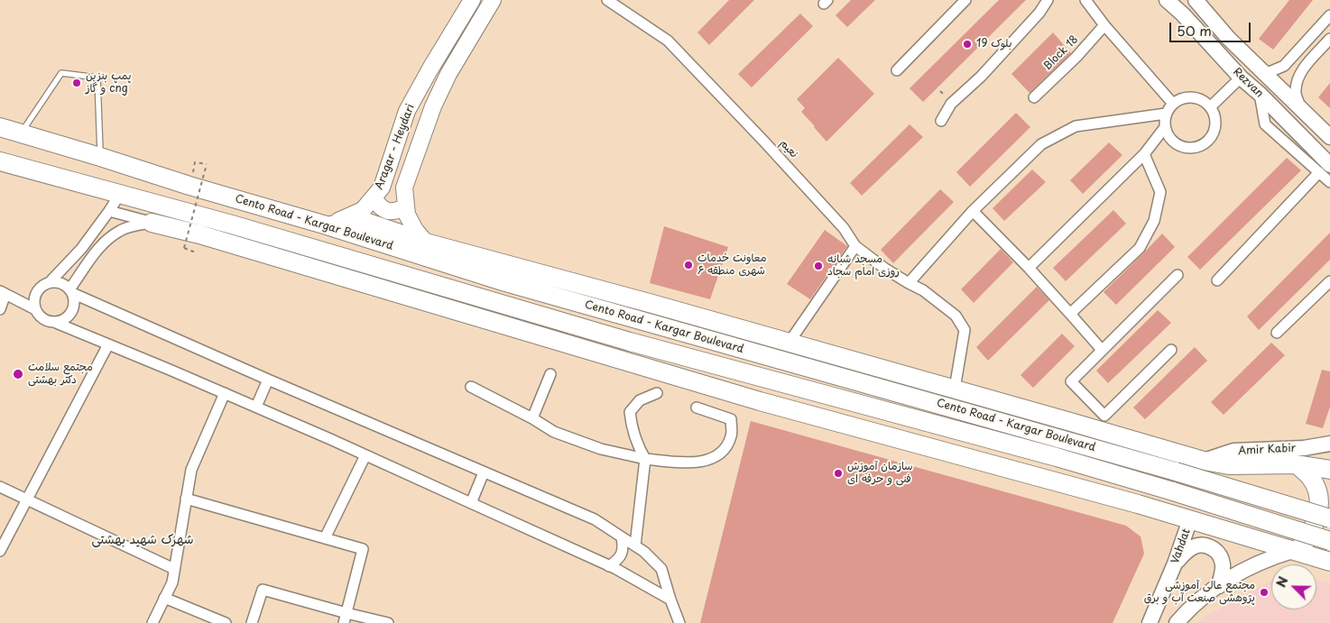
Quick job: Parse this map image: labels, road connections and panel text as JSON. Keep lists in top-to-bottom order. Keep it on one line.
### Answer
{"streets":{"highway":["Cento Road - Kargar Boulevard"],"main road":["Rezvan","Aragar - Heydari","Amir Kabir","Vahdat"],"street":["Block 18","نعیم"]},"crossings":[["Aragar - Heydari","Cento Road - Kargar Boulevard"]],"districts":["شهرک شهید بهشتی"],"places":["بلوک 19","پمپ بنزین و گاز cng","معاونت خدمات شهری منطقه ۶","مسجد شبانه روزی امام سجاد","مجتمع سلامت دکتر بهشتی","سازمان آموزش فنی و حرفه ای","مجتمع عالی آموزشی پژوهشی صنعت آب و برق"],"scale_bar":"50 m","north":"top left"}
